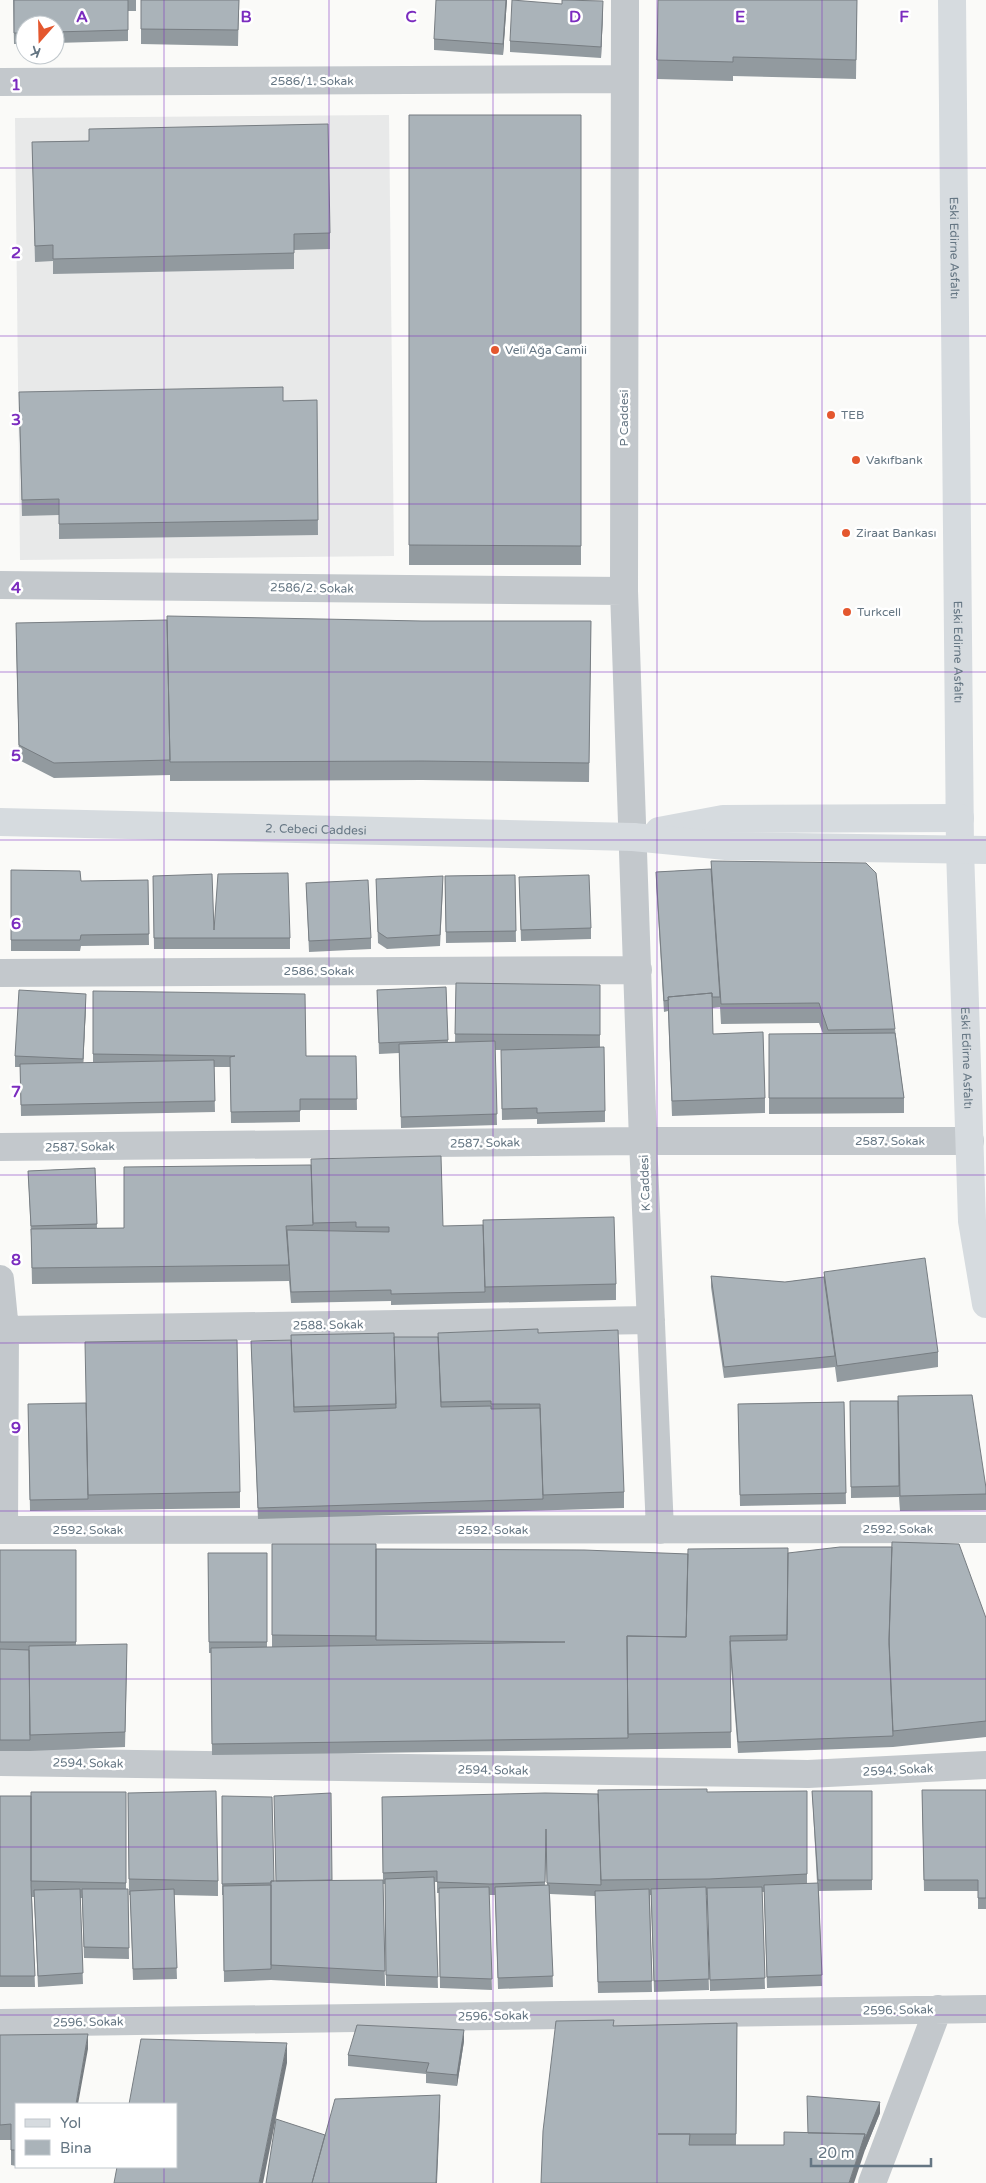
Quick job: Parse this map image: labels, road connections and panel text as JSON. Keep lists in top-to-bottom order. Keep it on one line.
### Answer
{"streets":{"main road":["Eski Edirne Asfaltı","2. Cebeci Caddesi"],"street":["2586/1. Sokak","P Caddesi","2586/2. Sokak","2586. Sokak","2587. Sokak","K Caddesi","2588. Sokak","2592. Sokak","2594. Sokak","2596. Sokak"]},"crossings":[["2586/1. Sokak","P Caddesi"],["Eski Edirne Asfaltı","2587. Sokak"],["P Caddesi","2586/2. Sokak"],["P Caddesi","2. Cebeci Caddesi"],["P Caddesi","K Caddesi"],["2. Cebeci Caddesi","K Caddesi"],["2586. Sokak","K Caddesi"],["2587. Sokak","K Caddesi"],["K Caddesi","2588. Sokak"],["K Caddesi","2592. Sokak"]],"places":["Veli Ağa Camii","TEB","Vakıfbank","Ziraat Bankası","Turkcell"],"legend":["Yol","Bina"],"scale_bar":"20 m","north":"bottom","grid":{"columns":["A","B","C","D","E","F"],"rows":["1","2","3","4","5","6","7","8","9"]}}
